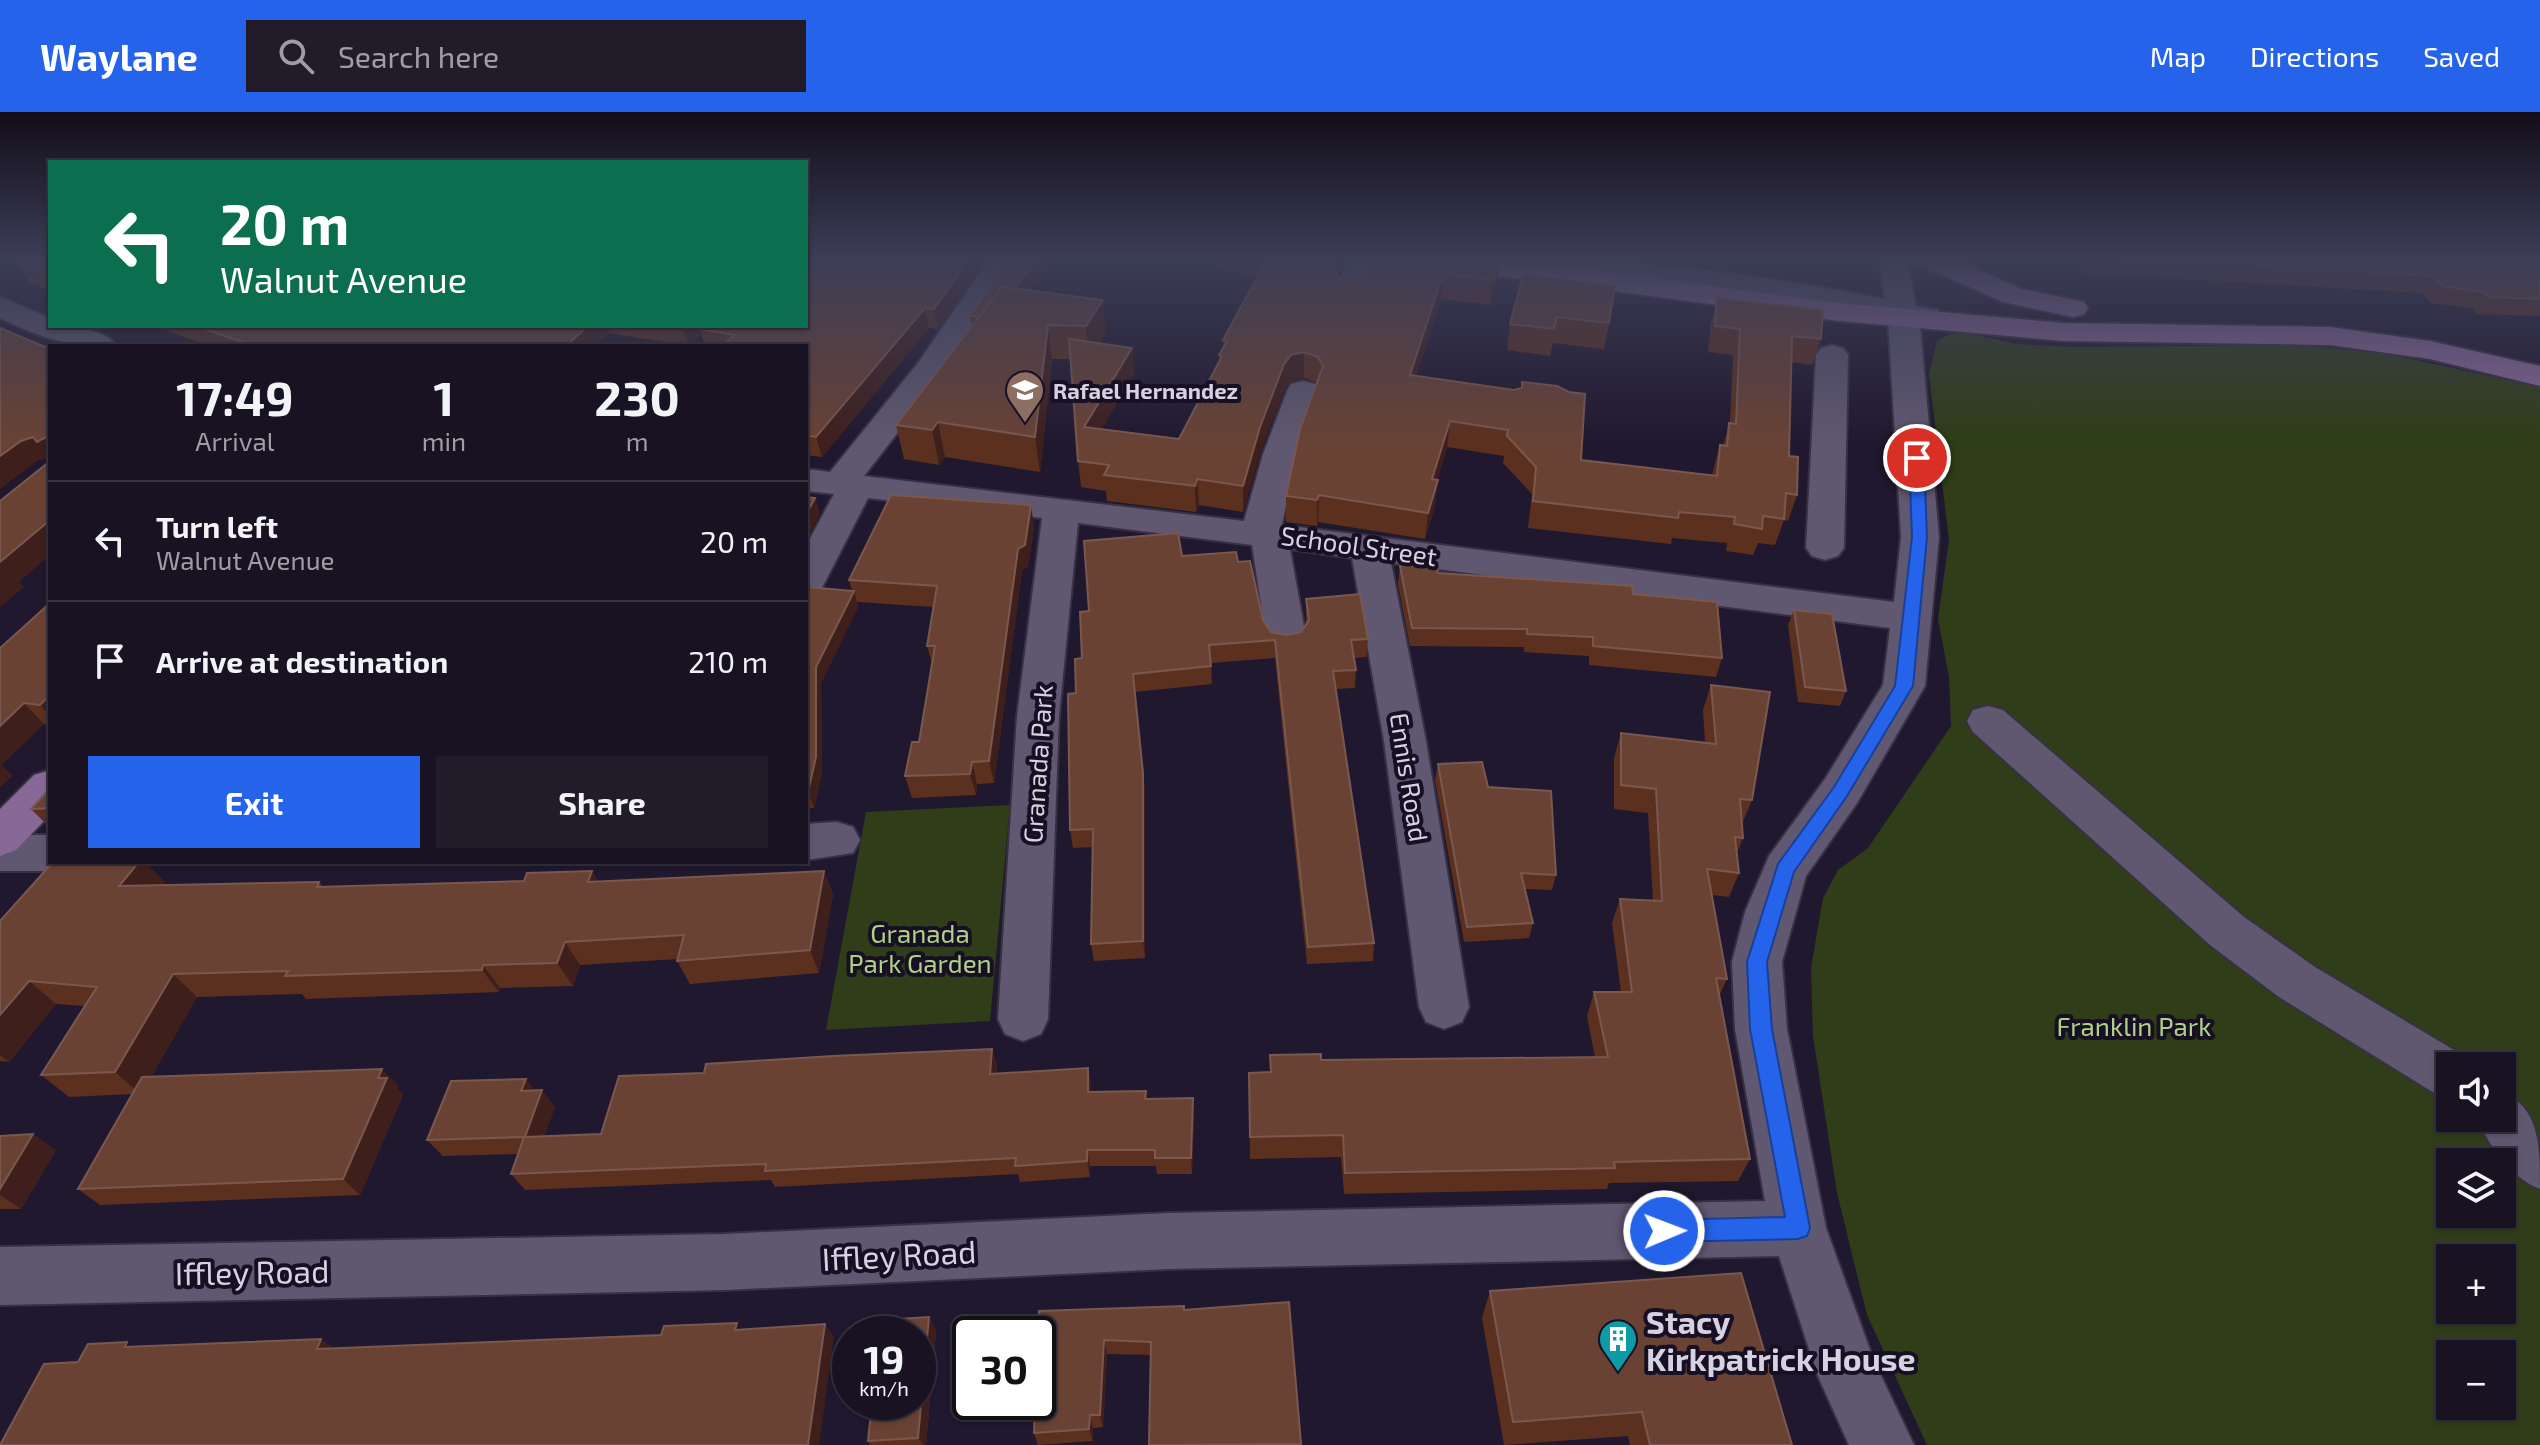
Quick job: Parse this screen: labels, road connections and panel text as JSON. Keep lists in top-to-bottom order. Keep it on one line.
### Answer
{"streets":{"street":["School Street","Granada Park","Ennis Road","Iffley Road"]},"crossings":[["School Street","Granada Park"],["School Street","Ennis Road"]],"parks":["Granada Park Garden","Franklin Park"],"places":{"school or university":["Rafael Hernandez"],"building":["Stacy Kirkpatrick House"]},"page":{"header":"Waylane","search":"Search here","nav":["Map","Directions","Saved"],"turn":["20 m","Walnut Avenue"],"eta":["17:49","Arrival","1","min","230","m"],"list":[{"name":"Turn left","note":"Walnut Avenue","value":"20 m"},{"name":"Arrive at destination","value":"210 m"}],"buttons":["Exit","Share"],"map_buttons":["+","−"],"speed":"19 km/h","limit":"30"}}
